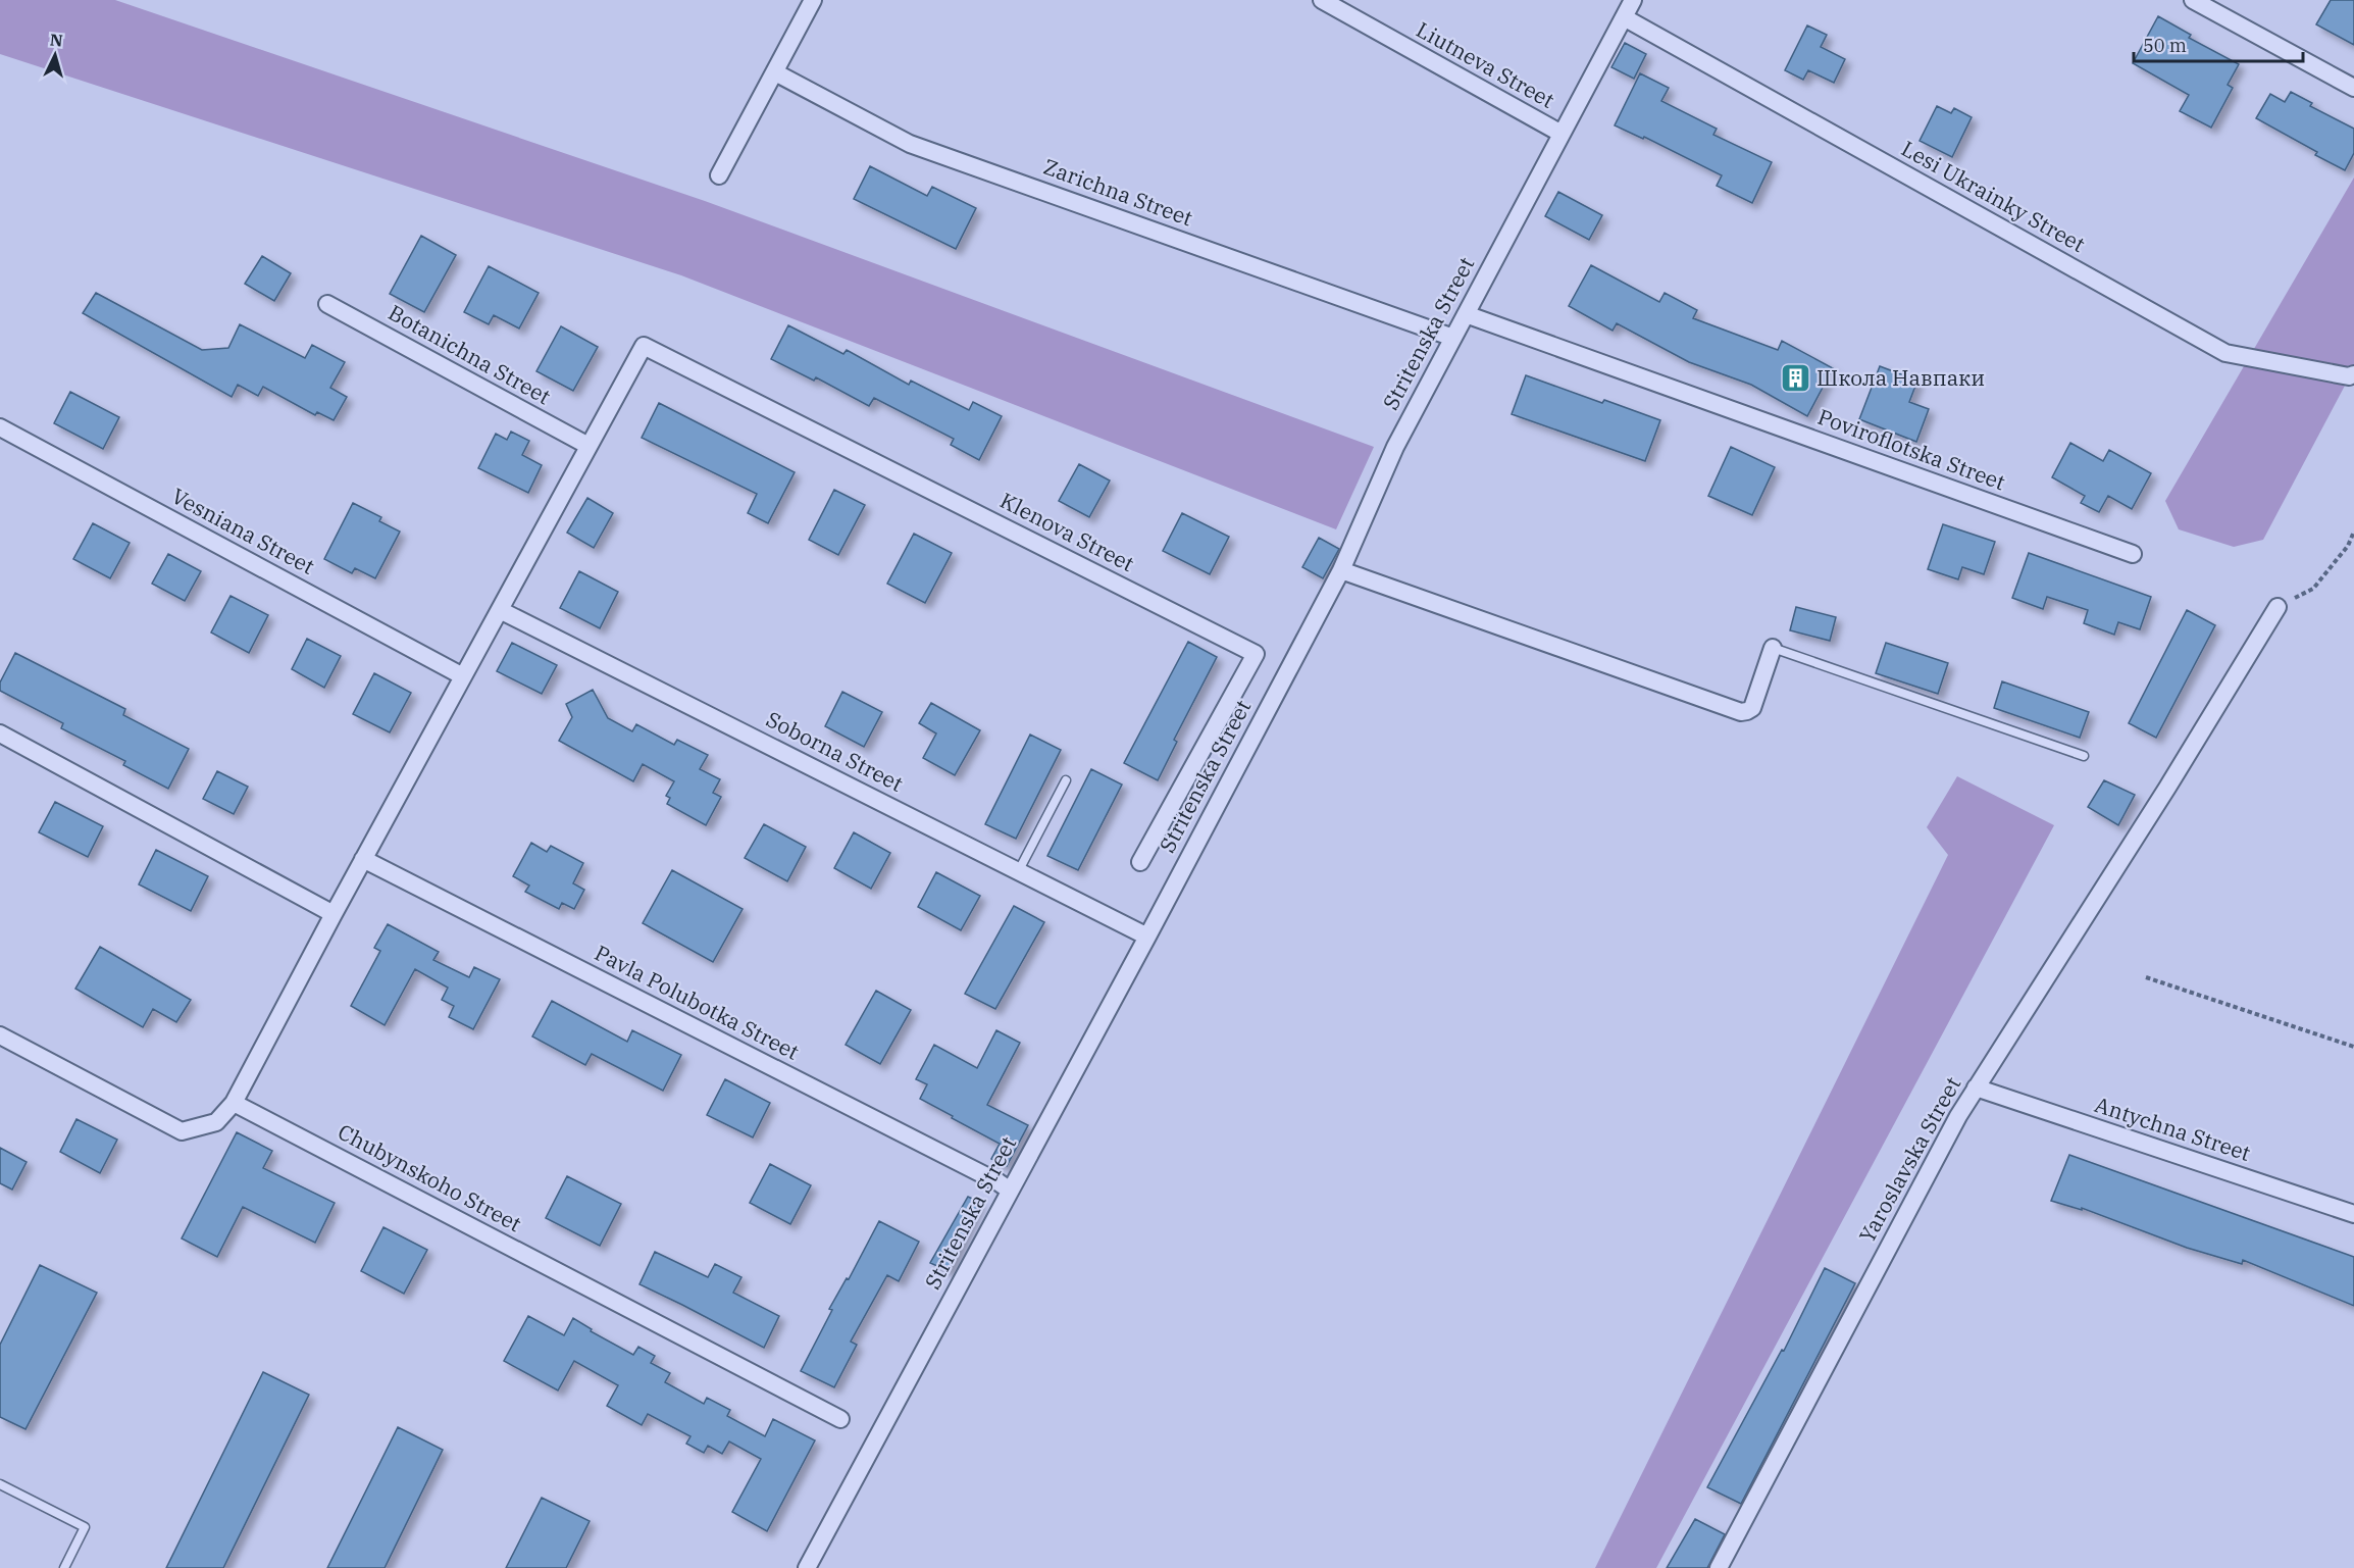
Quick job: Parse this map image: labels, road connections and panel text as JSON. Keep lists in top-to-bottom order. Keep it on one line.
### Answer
{"streets":{"street":["Liutneva Street","Zarichna Street","Lesi Ukrainky Street","Stritenska Street","Botanichna Street","Poviroflotska Street","Vesniana Street","Klenova Street","Soborna Street","Pavla Polubotka Street","Antychna Street","Yaroslavska Street","Chubynskoho Street"]},"crossings":[["Liutneva Street","Stritenska Street"],["Zarichna Street","Stritenska Street"],["Lesi Ukrainky Street","Stritenska Street"],["Stritenska Street","Poviroflotska Street"],["Stritenska Street","Soborna Street"],["Stritenska Street","Pavla Polubotka Street"],["Botanichna Street","Klenova Street"],["Antychna Street","Yaroslavska Street"]],"places":{"building":["Школа Навпаки"]},"scale_bar":"50 m","north":"top"}
